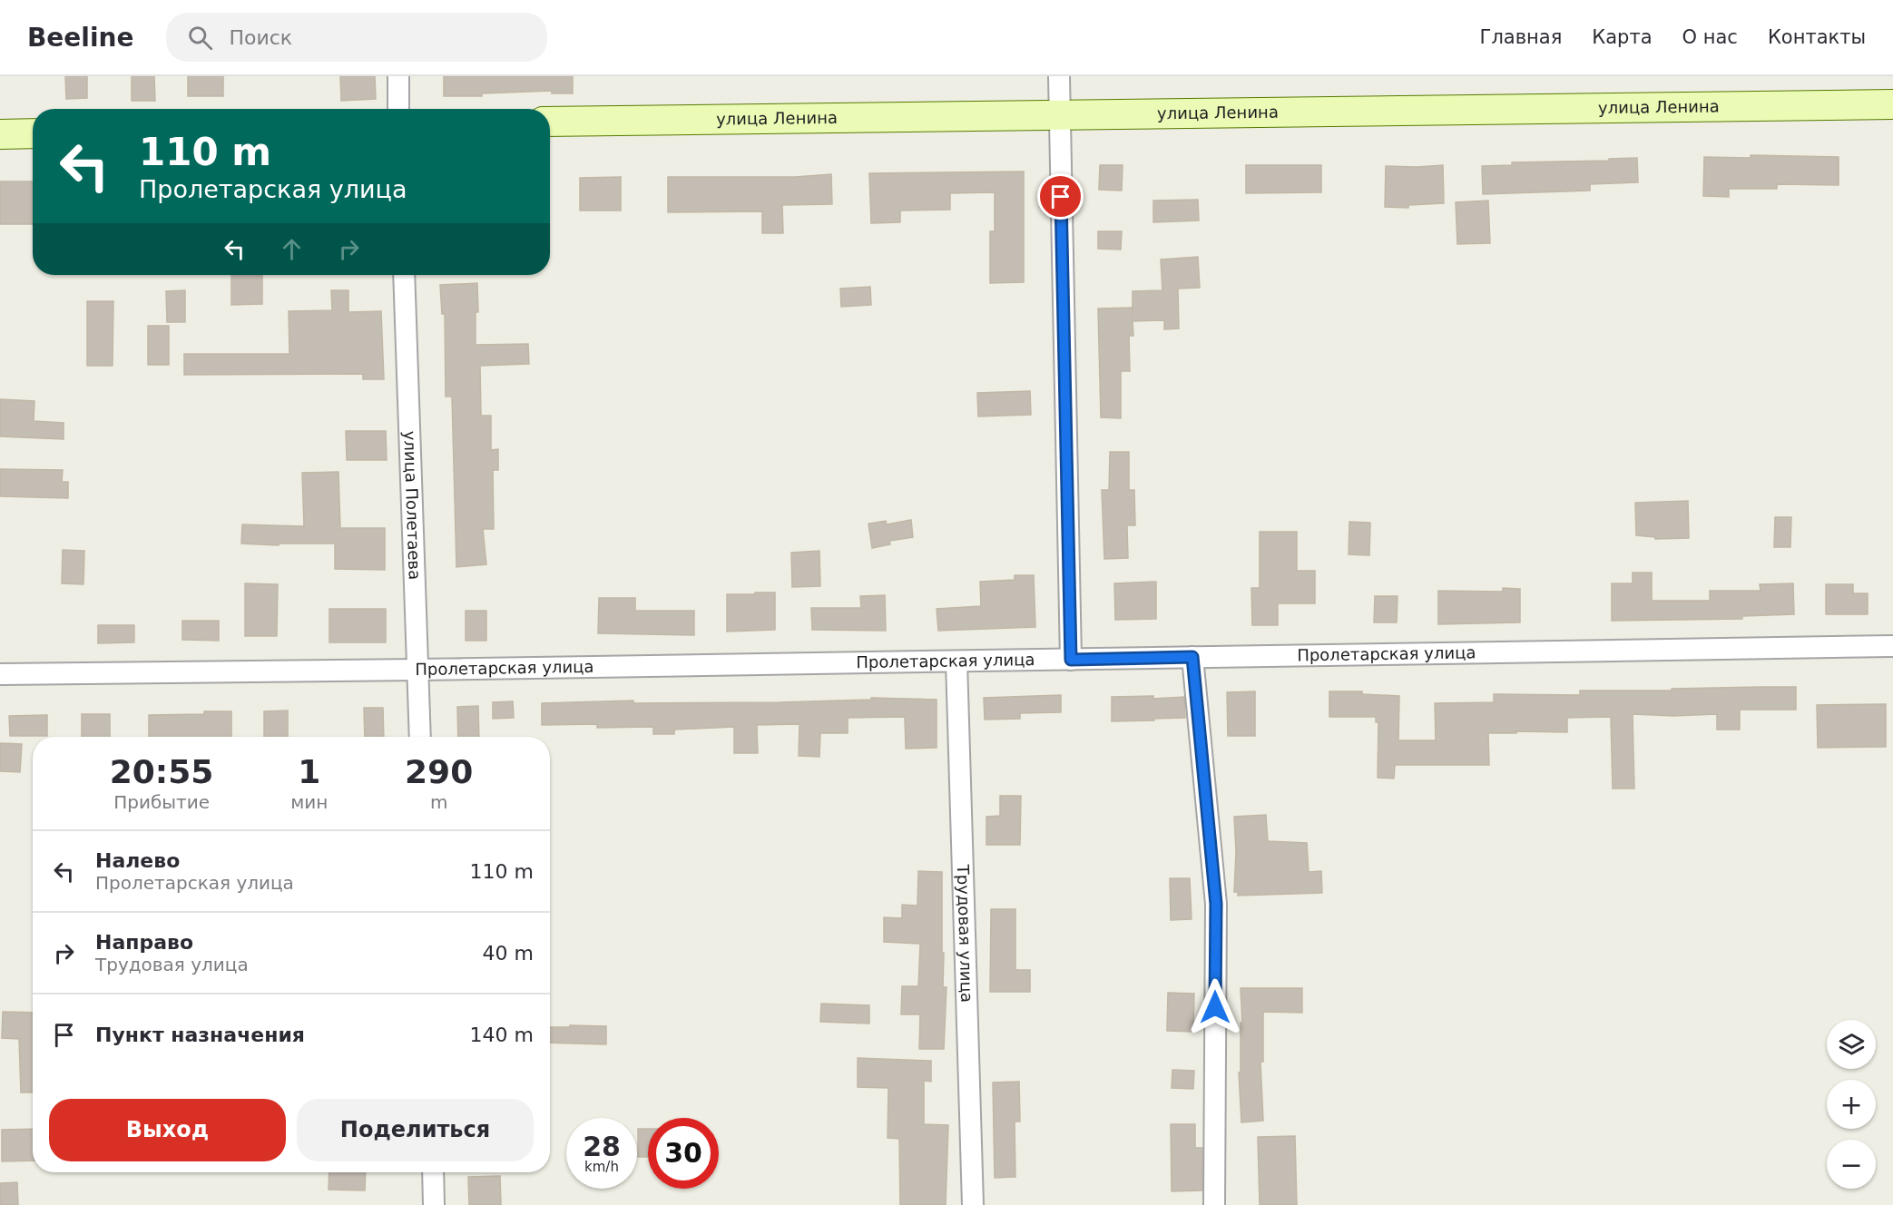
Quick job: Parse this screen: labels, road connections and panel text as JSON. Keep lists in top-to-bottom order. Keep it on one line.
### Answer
{"streets":{"street":["улица Ленина","улица Полетаева","Пролетарская улица","Трудовая улица"]},"crossings":[["улица Полетаева","Пролетарская улица"],["Пролетарская улица","Трудовая улица"]],"page":{"header":"Beeline","search":"Поиск","nav":["Главная","Карта","О нас","Контакты"],"turn":["110 m","Пролетарская улица"],"eta":["20:55","Прибытие","1","мин","290","m"],"list":[{"name":"Налево","note":"Пролетарская улица","value":"110 m"},{"name":"Направо","note":"Трудовая улица","value":"40 m"},{"name":"Пункт назначения","value":"140 m"}],"map_buttons":["+","−"],"buttons":["Выход","Поделиться"],"speed":"28 km/h","limit":"30"}}
